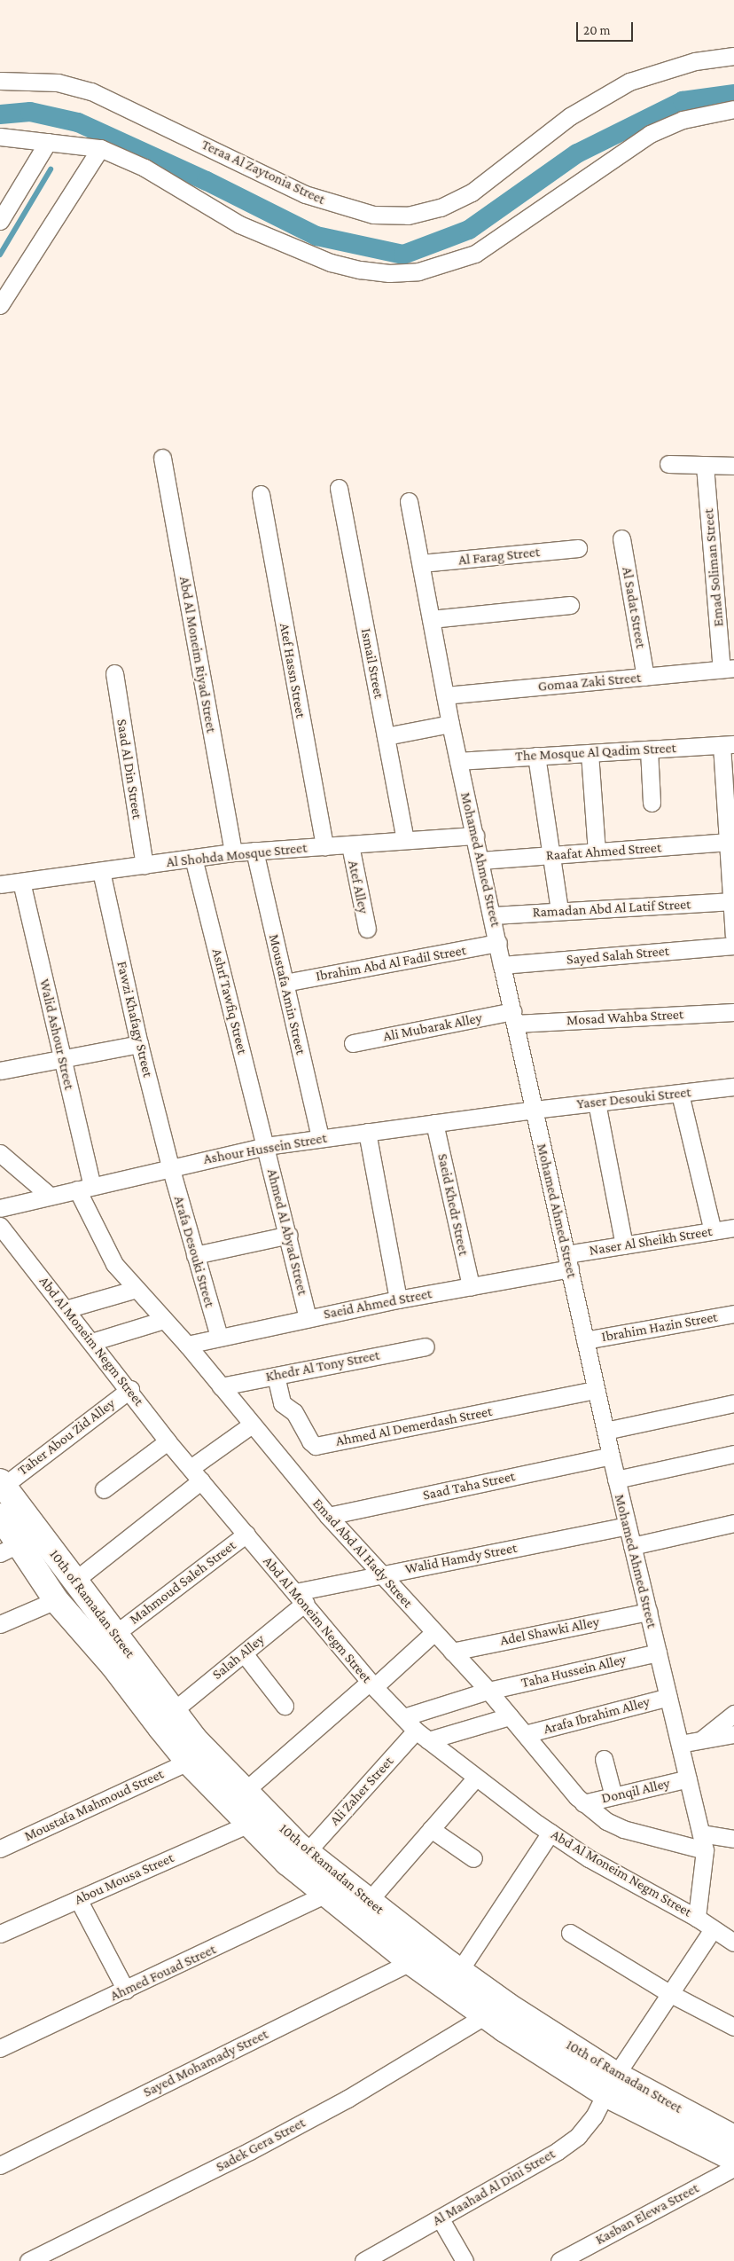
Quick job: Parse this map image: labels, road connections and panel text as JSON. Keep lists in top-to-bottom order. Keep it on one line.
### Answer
{"streets":{"main road":["10th of Ramadan Street"],"street":["Teraa Al Zaytonia Street","Al Farag Street","Emad Soliman Street","Al Sadat Street","Abd Al Moneim Riyad Street","Ismail Street","Atef Hassn Street","Gomaa Zaki Street","The Mosque Al Qadim Street","Saad Al Din Street","Raafat Ahmed Street","Al Shohda Mosque Street","Mohamed Ahmed Street","Atef Alley","Ramadan Abd Al Latif Street","Sayed Salah Street","Ibrahim Abd Al Fadil Street","Moustafa Amin Street","Ashrf Tawfiq Street","Mosad Wahba Street","Fawzi Khafagy Street","Ali Mubarak Alley","Walid Ashour Street","Yaser Desouki Street","Ashour Hussein Street","Saeid Khedr Street","Ahmed Al Abyad Street","Naser Al Sheikh Street","Arafa Desouki Street","Saeid Ahmed Street","Ibrahim Hazin Street","Abd Al Moneim Negm Street","Khedr Al Tony Street","Ahmed Al Demerdash Street","Taher Abou Zid Alley","Saad Taha Street","Emad Abd Al Hady Street","Walid Hamdy Street","Mahmoud Saleh Street","Adel Shawki Alley","Salah Alley","Taha Hussein Alley","Arafa Ibrahim Alley","Ali Zaher Street","Donqil Alley","Moustafa Mahmoud Street","Abou Mousa Street","Ahmed Fouad Street","Sayed Mohamady Street","Sadek Gera Street","Al Maahad Al Dini Street","Kasban Elewa Street"]},"crossings":[["Al Farag Street","Mohamed Ahmed Street"],["Emad Soliman Street","Gomaa Zaki Street"],["Al Sadat Street","Gomaa Zaki Street"],["Abd Al Moneim Riyad Street","Al Shohda Mosque Street"],["Ismail Street","Al Shohda Mosque Street"],["Atef Hassn Street","Al Shohda Mosque Street"],["Gomaa Zaki Street","Mohamed Ahmed Street"],["The Mosque Al Qadim Street","Mohamed Ahmed Street"],["Saad Al Din Street","Al Shohda Mosque Street"],["Raafat Ahmed Street","Mohamed Ahmed Street"],["Al Shohda Mosque Street","Mohamed Ahmed Street"],["Al Shohda Mosque Street","Atef Alley"],["Al Shohda Mosque Street","Moustafa Amin Street"],["Al Shohda Mosque Street","Ashrf Tawfiq Street"],["Al Shohda Mosque Street","Fawzi Khafagy Street"],["Al Shohda Mosque Street","Walid Ashour Street"],["Mohamed Ahmed Street","Ramadan Abd Al Latif Street"],["Mohamed Ahmed Street","Sayed Salah Street"],["Mohamed Ahmed Street","Ibrahim Abd Al Fadil Street"],["Mohamed Ahmed Street","Mosad Wahba Street"],["Mohamed Ahmed Street","Ali Mubarak Alley"],["Mohamed Ahmed Street","Yaser Desouki Street"],["Mohamed Ahmed Street","Ashour Hussein Street"],["Mohamed Ahmed Street","Naser Al Sheikh Street"],["Mohamed Ahmed Street","Saeid Ahmed Street"],["Mohamed Ahmed Street","Ibrahim Hazin Street"],["Mohamed Ahmed Street","Abd Al Moneim Negm Street"],["Mohamed Ahmed Street","Ahmed Al Demerdash Street"],["Mohamed Ahmed Street","Saad Taha Street"],["Mohamed Ahmed Street","Emad Abd Al Hady Street"],["Mohamed Ahmed Street","Walid Hamdy Street"],["Mohamed Ahmed Street","Adel Shawki Alley"],["Mohamed Ahmed Street","Taha Hussein Alley"],["Mohamed Ahmed Street","Arafa Ibrahim Alley"],["Mohamed Ahmed Street","Donqil Alley"],["Ibrahim Abd Al Fadil Street","Moustafa Amin Street"],["Moustafa Amin Street","Ashour Hussein Street"],["Ashrf Tawfiq Street","Ashour Hussein Street"],["Ashrf Tawfiq Street","Ahmed Al Abyad Street"],["Mosad Wahba Street","Ali Mubarak Alley"],["Fawzi Khafagy Street","Ashour Hussein Street"],["Fawzi Khafagy Street","Arafa Desouki Street"],["Walid Ashour Street","Ashour Hussein Street"],["Walid Ashour Street","Emad Abd Al Hady Street"],["Yaser Desouki Street","Ashour Hussein Street"],["Ashour Hussein Street","Saeid Khedr Street"],["Ashour Hussein Street","Ahmed Al Abyad Street"],["Ashour Hussein Street","Arafa Desouki Street"],["Ashour Hussein Street","Emad Abd Al Hady Street"],["Saeid Khedr Street","Saeid Ahmed Street"],["Ahmed Al Abyad Street","Saeid Ahmed Street"],["Naser Al Sheikh Street","Saeid Ahmed Street"],["Arafa Desouki Street","Saeid Ahmed Street"],["Saeid Ahmed Street","Emad Abd Al Hady Street"],["Abd Al Moneim Negm Street","Taher Abou Zid Alley"],["Abd Al Moneim Negm Street","Walid Hamdy Street"],["Abd Al Moneim Negm Street","Mahmoud Saleh Street"],["Abd Al Moneim Negm Street","Salah Alley"],["Abd Al Moneim Negm Street","Taha Hussein Alley"],["Abd Al Moneim Negm Street","Ali Zaher Street"],["Khedr Al Tony Street","Ahmed Al Demerdash Street"],["Khedr Al Tony Street","Emad Abd Al Hady Street"],["Taher Abou Zid Alley","10th of Ramadan Street"],["Saad Taha Street","Emad Abd Al Hady Street"],["Emad Abd Al Hady Street","Walid Hamdy Street"],["Emad Abd Al Hady Street","Adel Shawki Alley"],["Emad Abd Al Hady Street","Taha Hussein Alley"],["Emad Abd Al Hady Street","Arafa Ibrahim Alley"],["Emad Abd Al Hady Street","Donqil Alley"],["Walid Hamdy Street","Salah Alley"],["Mahmoud Saleh Street","10th of Ramadan Street"],["10th of Ramadan Street","Salah Alley"],["10th of Ramadan Street","Ali Zaher Street"],["10th of Ramadan Street","Moustafa Mahmoud Street"],["10th of Ramadan Street","Abou Mousa Street"],["10th of Ramadan Street","Ahmed Fouad Street"],["10th of Ramadan Street","Sayed Mohamady Street"],["10th of Ramadan Street","Sadek Gera Street"],["10th of Ramadan Street","Al Maahad Al Dini Street"]],"scale_bar":"20 m"}
